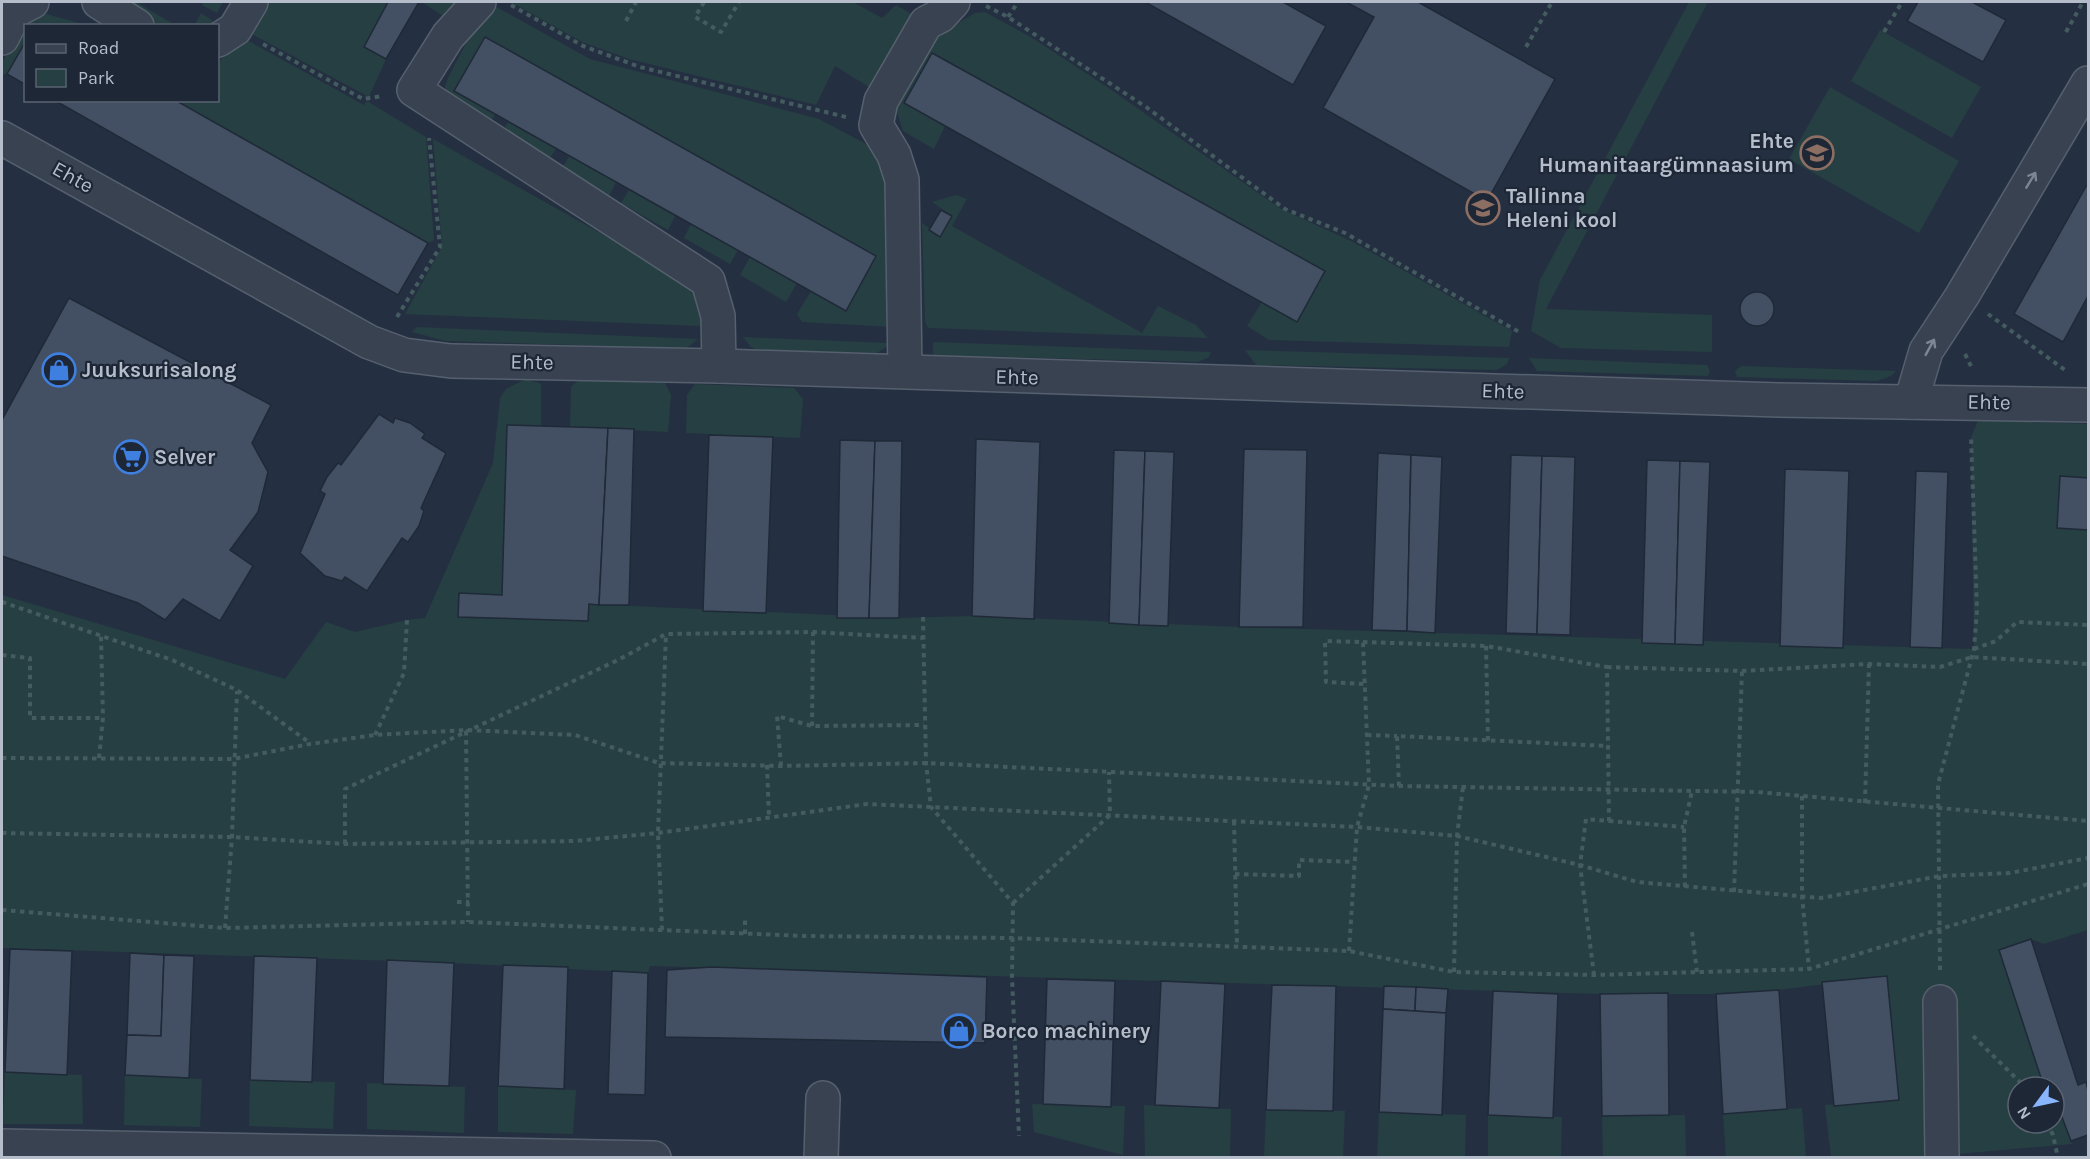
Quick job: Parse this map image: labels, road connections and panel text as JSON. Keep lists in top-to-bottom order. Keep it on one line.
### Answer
{"streets":{"street":["Ehte"]},"places":{"school or university":["Ehte Humanitaargümnaasium","Tallinna Heleni kool"],"shop":["Juuksurisalong","Borco machinery"],"supermarket":["Selver"]},"legend":["Road","Park"],"north":"bottom left"}
